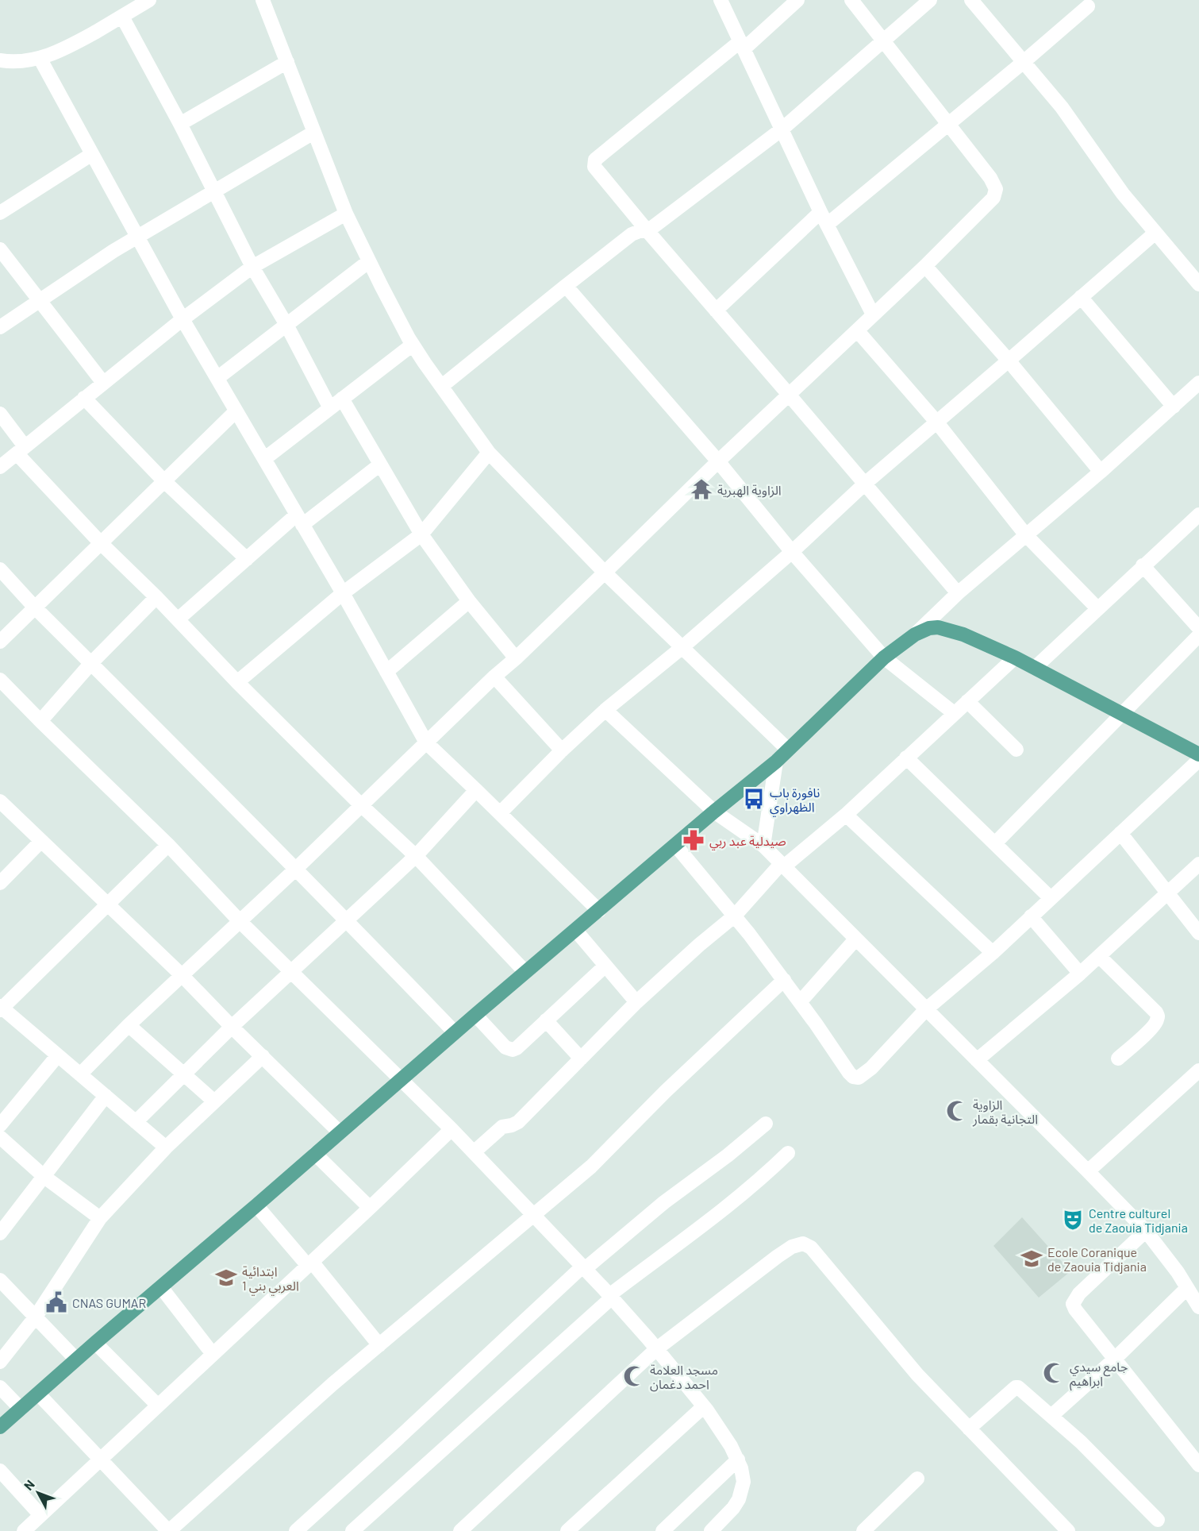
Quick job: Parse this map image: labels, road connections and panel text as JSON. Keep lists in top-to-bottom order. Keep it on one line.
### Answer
{"places":{"temple":["الزاوية الهبرية"],"bus stop":["نافورة باب الظهراوي"],"pharmacy":["صيدلية عبد ربي"],"mosque":["الزاوية التجانية بقمار","جامع سيدي ابراهيم","مسجد العلامة احمد دغمان"],"theatre":["Centre culturel de Zaouia Tidjania"],"school or university":["Ecole Coranique de Zaouia Tidjania","ابتدائية العربي بني 1"],"public building":["CNAS GUMAR"]},"north":"top left"}
